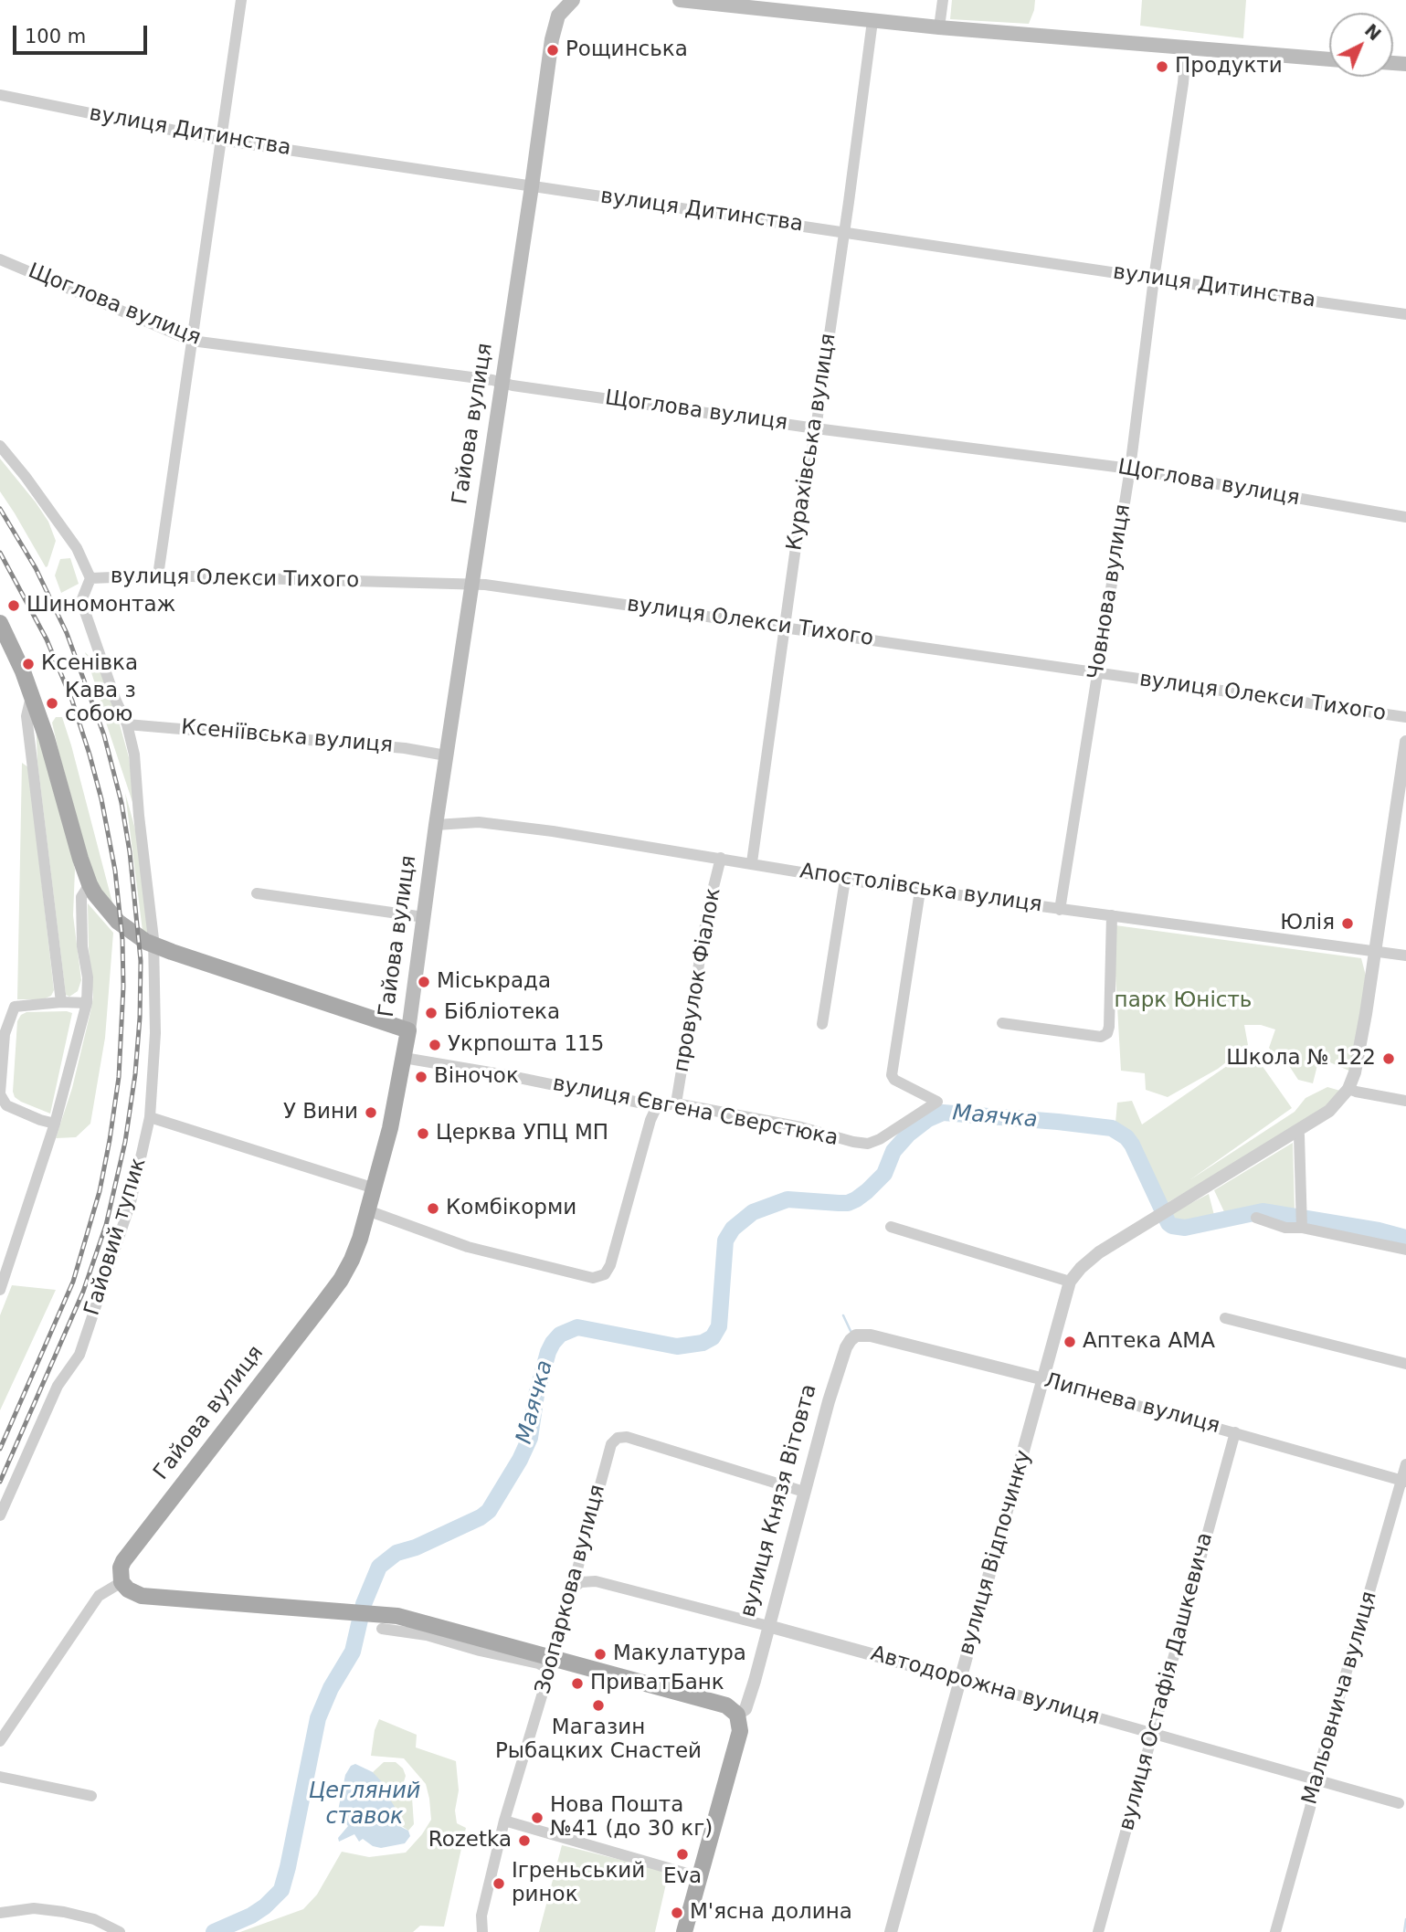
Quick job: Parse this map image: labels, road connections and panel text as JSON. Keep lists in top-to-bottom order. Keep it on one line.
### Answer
{"streets":{"main road":["Гайова вулиця","вулиця Князя Вітовта"],"street":["вулиця Дитинства","Щоглова вулиця","Курахівська вулиця","вулиця Олекси Тихого","Човнова вулиця","Ксеніївська вулиця","Апостолівська вулиця","провулок Фіалок","вулиця Євгена Сверстюка","Гайовий тупик","Липнева вулиця","вулиця Відпочинку","Зоопаркова вулиця","вулиця Остафія Дашкевича","Автодорожна вулиця","Мальовнича вулиця"]},"crossings":[["вулиця Дитинства","Гайова вулиця"],["вулиця Дитинства","Курахівська вулиця"],["вулиця Дитинства","Човнова вулиця"],["Щоглова вулиця","Гайова вулиця"],["Щоглова вулиця","Курахівська вулиця"],["Щоглова вулиця","Човнова вулиця"],["Гайова вулиця","вулиця Олекси Тихого"],["Гайова вулиця","Ксеніївська вулиця"],["Гайова вулиця","Апостолівська вулиця"],["Гайова вулиця","вулиця Євгена Сверстюка"],["Курахівська вулиця","вулиця Олекси Тихого"],["Курахівська вулиця","Апостолівська вулиця"],["вулиця Олекси Тихого","Човнова вулиця"],["вулиця Олекси Тихого","Гайовий тупик"],["Човнова вулиця","Апостолівська вулиця"],["Ксеніївська вулиця","Гайовий тупик"],["Апостолівська вулиця","провулок Фіалок"],["Апостолівська вулиця","вулиця Євгена Сверстюка"],["провулок Фіалок","вулиця Євгена Сверстюка"],["Липнева вулиця","вулиця Князя Вітовта"],["Липнева вулиця","вулиця Відпочинку"],["Липнева вулиця","вулиця Остафія Дашкевича"],["Липнева вулиця","Мальовнича вулиця"],["вулиця Князя Вітовта","Зоопаркова вулиця"],["вулиця Князя Вітовта","Автодорожна вулиця"],["вулиця Відпочинку","Автодорожна вулиця"],["Зоопаркова вулиця","Автодорожна вулиця"],["вулиця Остафія Дашкевича","Автодорожна вулиця"],["Автодорожна вулиця","Мальовнича вулиця"]],"water":["Маячка","Цегляний ставок"],"parks":["парк Юність"],"places":["Рощинська","Продукти","Шиномонтаж","Ксенівка","Кава з собою","Юлія","Міськрада","Бібліотека","Укрпошта 115","Школа № 122","Віночок","У Вини","Церква УПЦ МП","Комбікорми","Аптека АМА","Макулатура","ПриватБанк","Магазин Рыбацких Снастей","Нова Пошта №41 (до 30 кг)","Rozetka","Eva","Ігреньський ринок","М'ясна долина"],"scale_bar":"100 m","north":"top right"}
